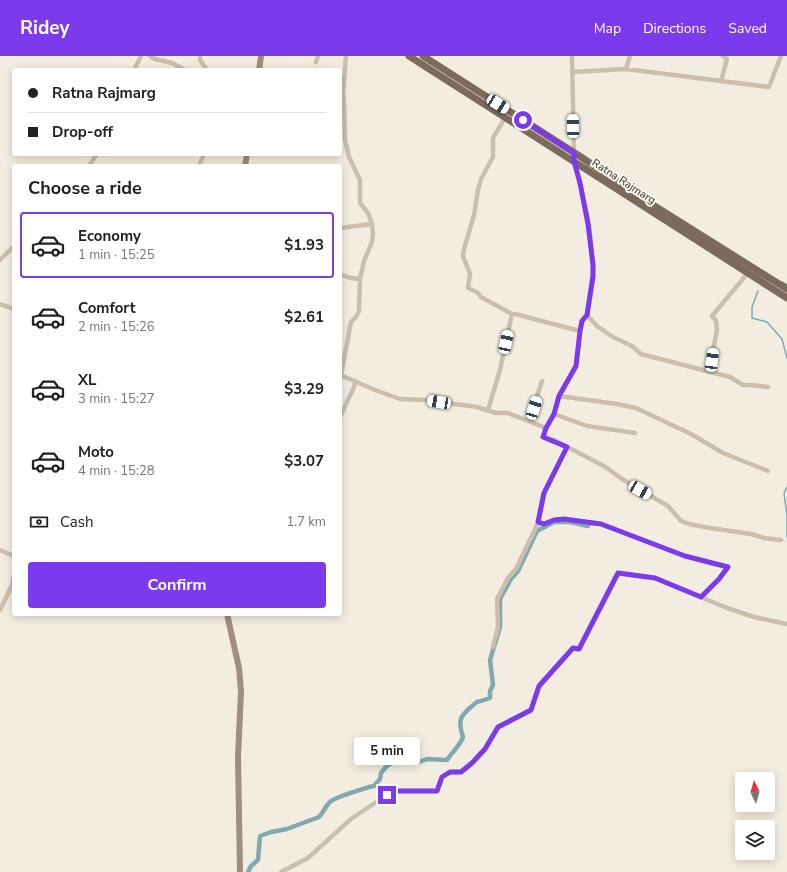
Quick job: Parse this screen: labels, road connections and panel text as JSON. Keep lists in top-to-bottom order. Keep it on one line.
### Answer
{"streets":{"main road":["Ratna Rajmarg"]},"north":"top","page":{"header":"Ridey","nav":["Map","Directions","Saved"],"banner":["Ratna Rajmarg","Drop-off"],"heading":"Choose a ride","list":[{"name":"Economy","note":"1 min · 15:25","value":"$1.93"},{"name":"Comfort","note":"2 min · 15:26","value":"$2.61"},{"name":"XL","note":"3 min · 15:27","value":"$3.29"},{"name":"Moto","note":"4 min · 15:28","value":"$3.07"}],"pay":["Cash","1.7 km"],"buttons":"Confirm","bubble":"5 min"}}
